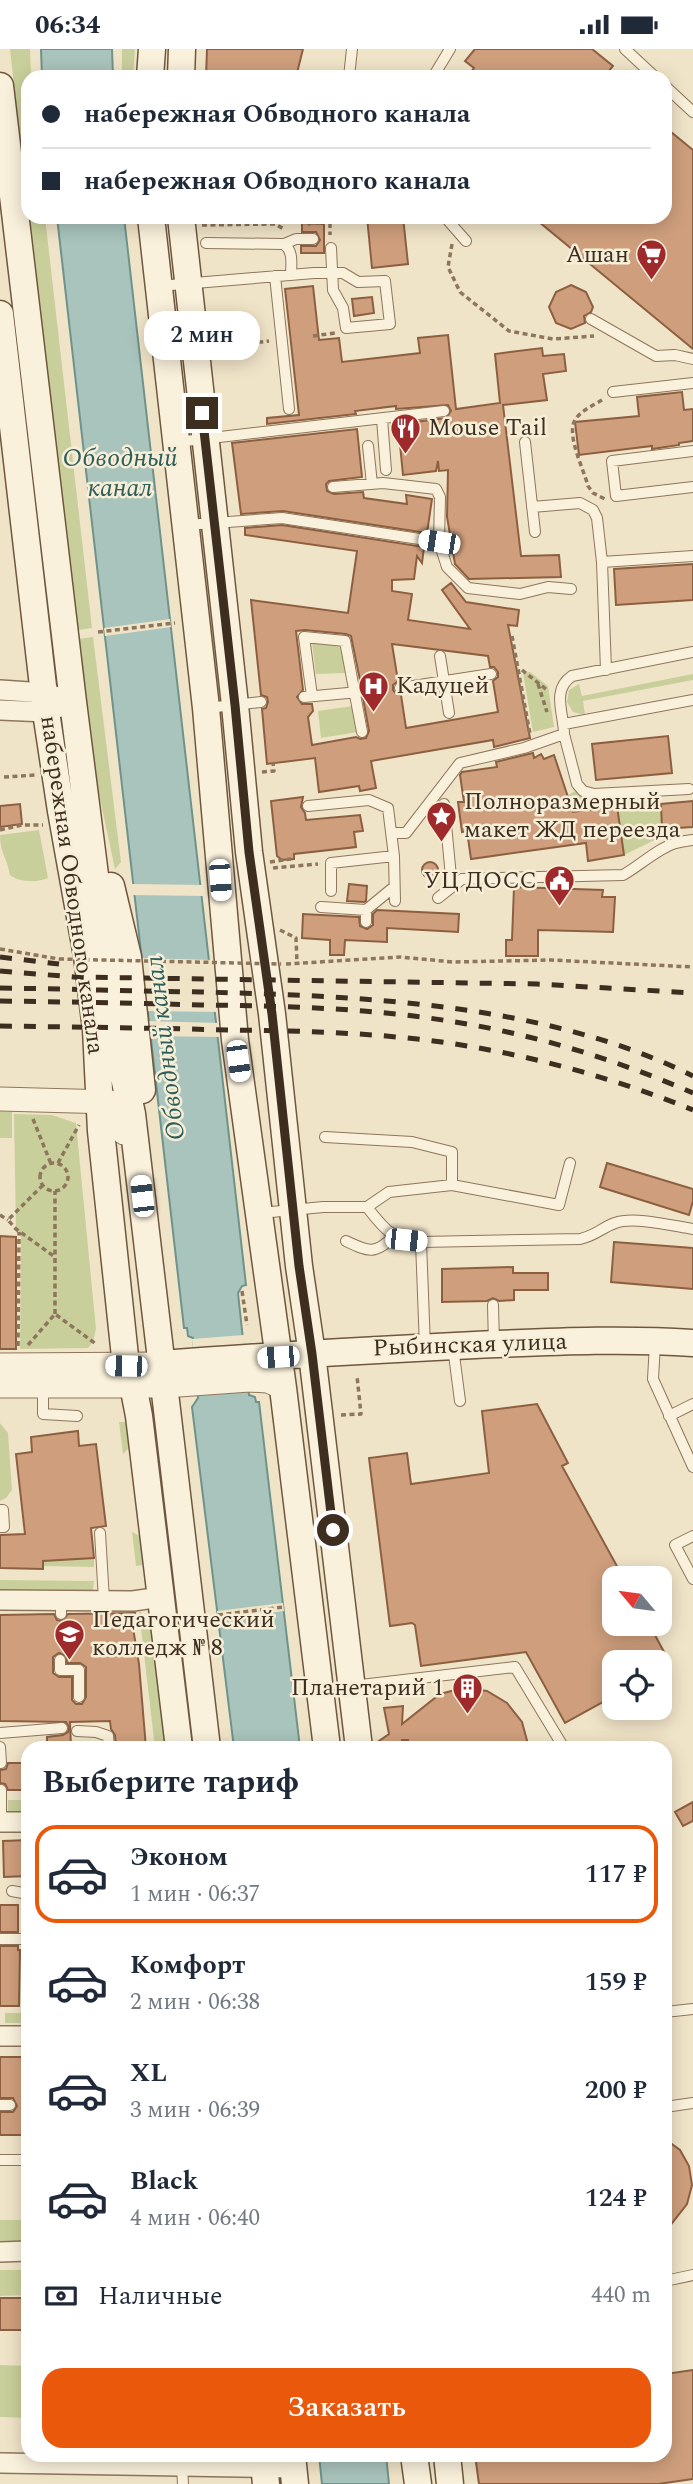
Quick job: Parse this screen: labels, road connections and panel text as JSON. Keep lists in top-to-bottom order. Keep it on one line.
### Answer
{"streets":{"main road":["набережная Обводного канала","Рыбинская улица"]},"crossings":[["набережная Обводного канала","Рыбинская улица"]],"water":["Обводный канал"],"places":{"supermarket":["Ашан"],"restaurant":["Mouse Tail"],"hospital":["Кадуцей"],"place":["Полноразмерный макет ЖД переезда"],"public building":["УЦ ДОСС"],"school or university":["Педагогический колледж № 8"],"building":["Планетарий 1"]},"north":"top left","page":{"status":"06:34","banner":["набережная Обводного канала","набережная Обводного канала"],"bubble":"2 мин","heading":"Выберите тариф","list":[{"name":"Эконом","note":"1 мин · 06:37","value":"117 ₽"},{"name":"Комфорт","note":"2 мин · 06:38","value":"159 ₽"},{"name":"XL","note":"3 мин · 06:39","value":"200 ₽"},{"name":"Black","note":"4 мин · 06:40","value":"124 ₽"}],"pay":["Наличные","440 m"],"buttons":"Заказать"}}
